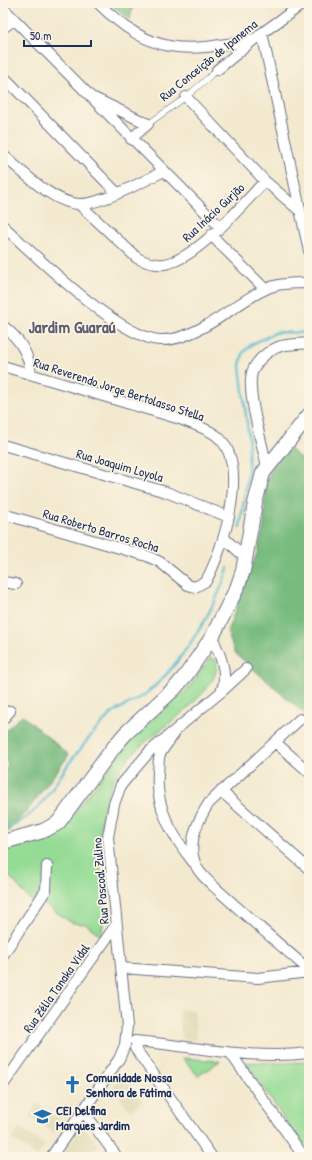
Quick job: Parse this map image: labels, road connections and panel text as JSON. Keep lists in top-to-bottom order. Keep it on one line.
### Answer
{"streets":{"street":["Rua Conceição de Ipanema","Rua Inácio Gurjão","Rua Reverendo Jorge Bertolasso Stella","Rua Joaquim Loyola","Rua Roberto Barros Rocha","Rua Pascoal Zulino","Rua Zélia Tanaka Vidal"]},"crossings":[["Rua Reverendo Jorge Bertolasso Stella","Rua Joaquim Loyola"],["Rua Reverendo Jorge Bertolasso Stella","Rua Roberto Barros Rocha"],["Rua Pascoal Zulino","Rua Zélia Tanaka Vidal"]],"districts":["Jardim Guaraú"],"places":{"church":["Comunidade Nossa Senhora de Fátima"],"school or university":["CEI Delfina Marques Jardim"]},"scale_bar":"50 m"}
